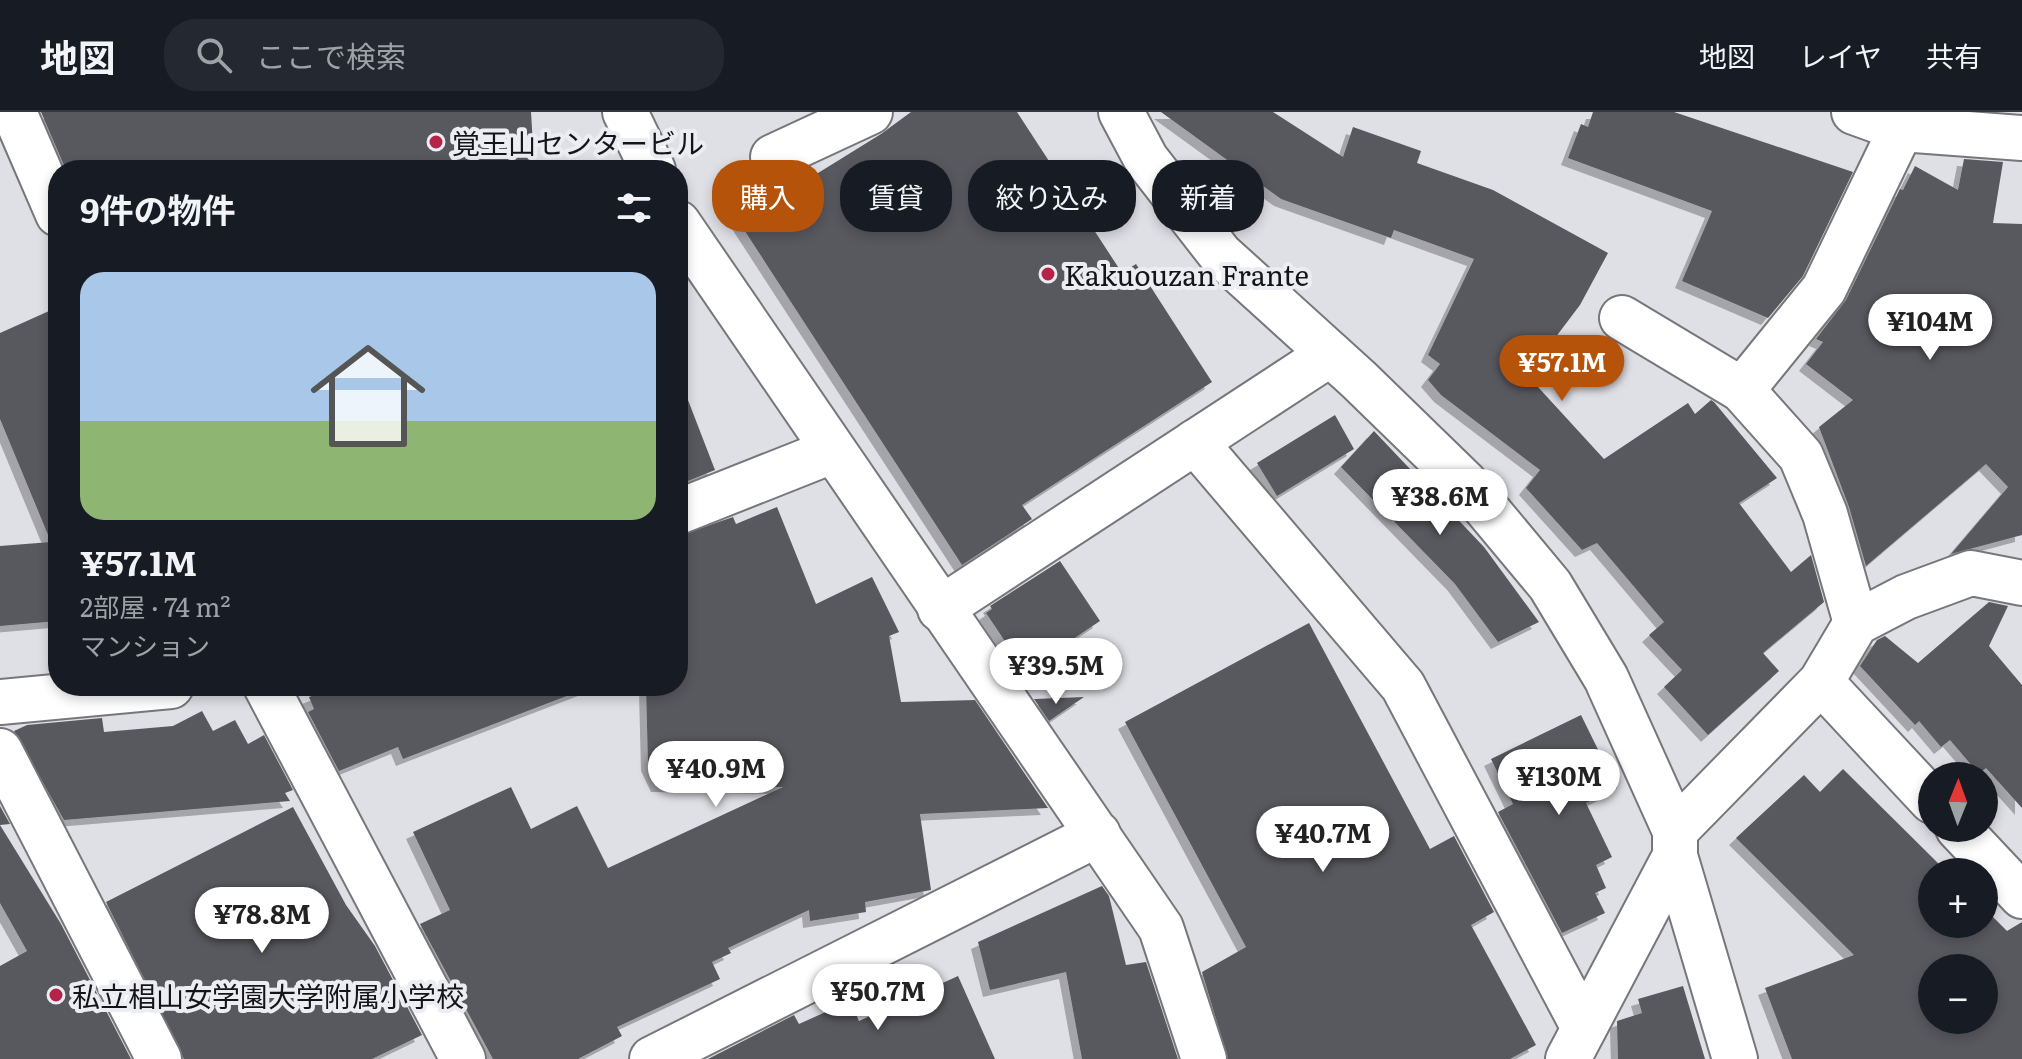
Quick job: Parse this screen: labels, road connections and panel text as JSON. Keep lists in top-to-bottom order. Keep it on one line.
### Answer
{"places":["覚王山センタービル","Kakuouzan Frante","私立椙山女学園大学附属小学校"],"north":"top","page":{"header":"地図","search":"ここで検索","nav":["地図","レイヤ","共有"],"chip":["購入","賃貸","絞り込み","新着"],"heading":"9件の物件","list":[{"name":"¥57.1M","note":"2部屋 · 74 m² · マンション"}],"price":["¥104M","¥57.1M","¥38.6M","¥39.5M","¥40.9M","¥130M","¥40.7M","¥78.8M","¥50.7M"],"map_buttons":["+","−"]}}
